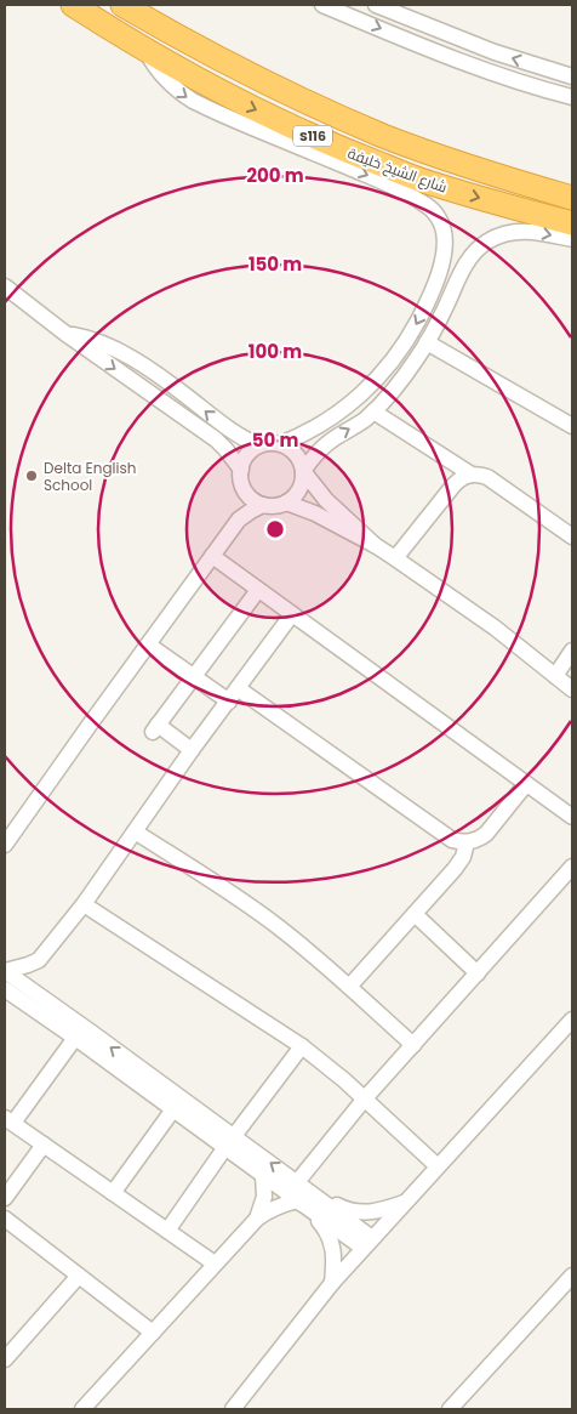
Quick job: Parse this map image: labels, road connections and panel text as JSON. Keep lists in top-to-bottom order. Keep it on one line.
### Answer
{"streets":{"highway":["S116","شارع الشيخ خليفة"]},"places":["Delta English School"],"rings":["200 m","150 m","100 m","50 m"]}
